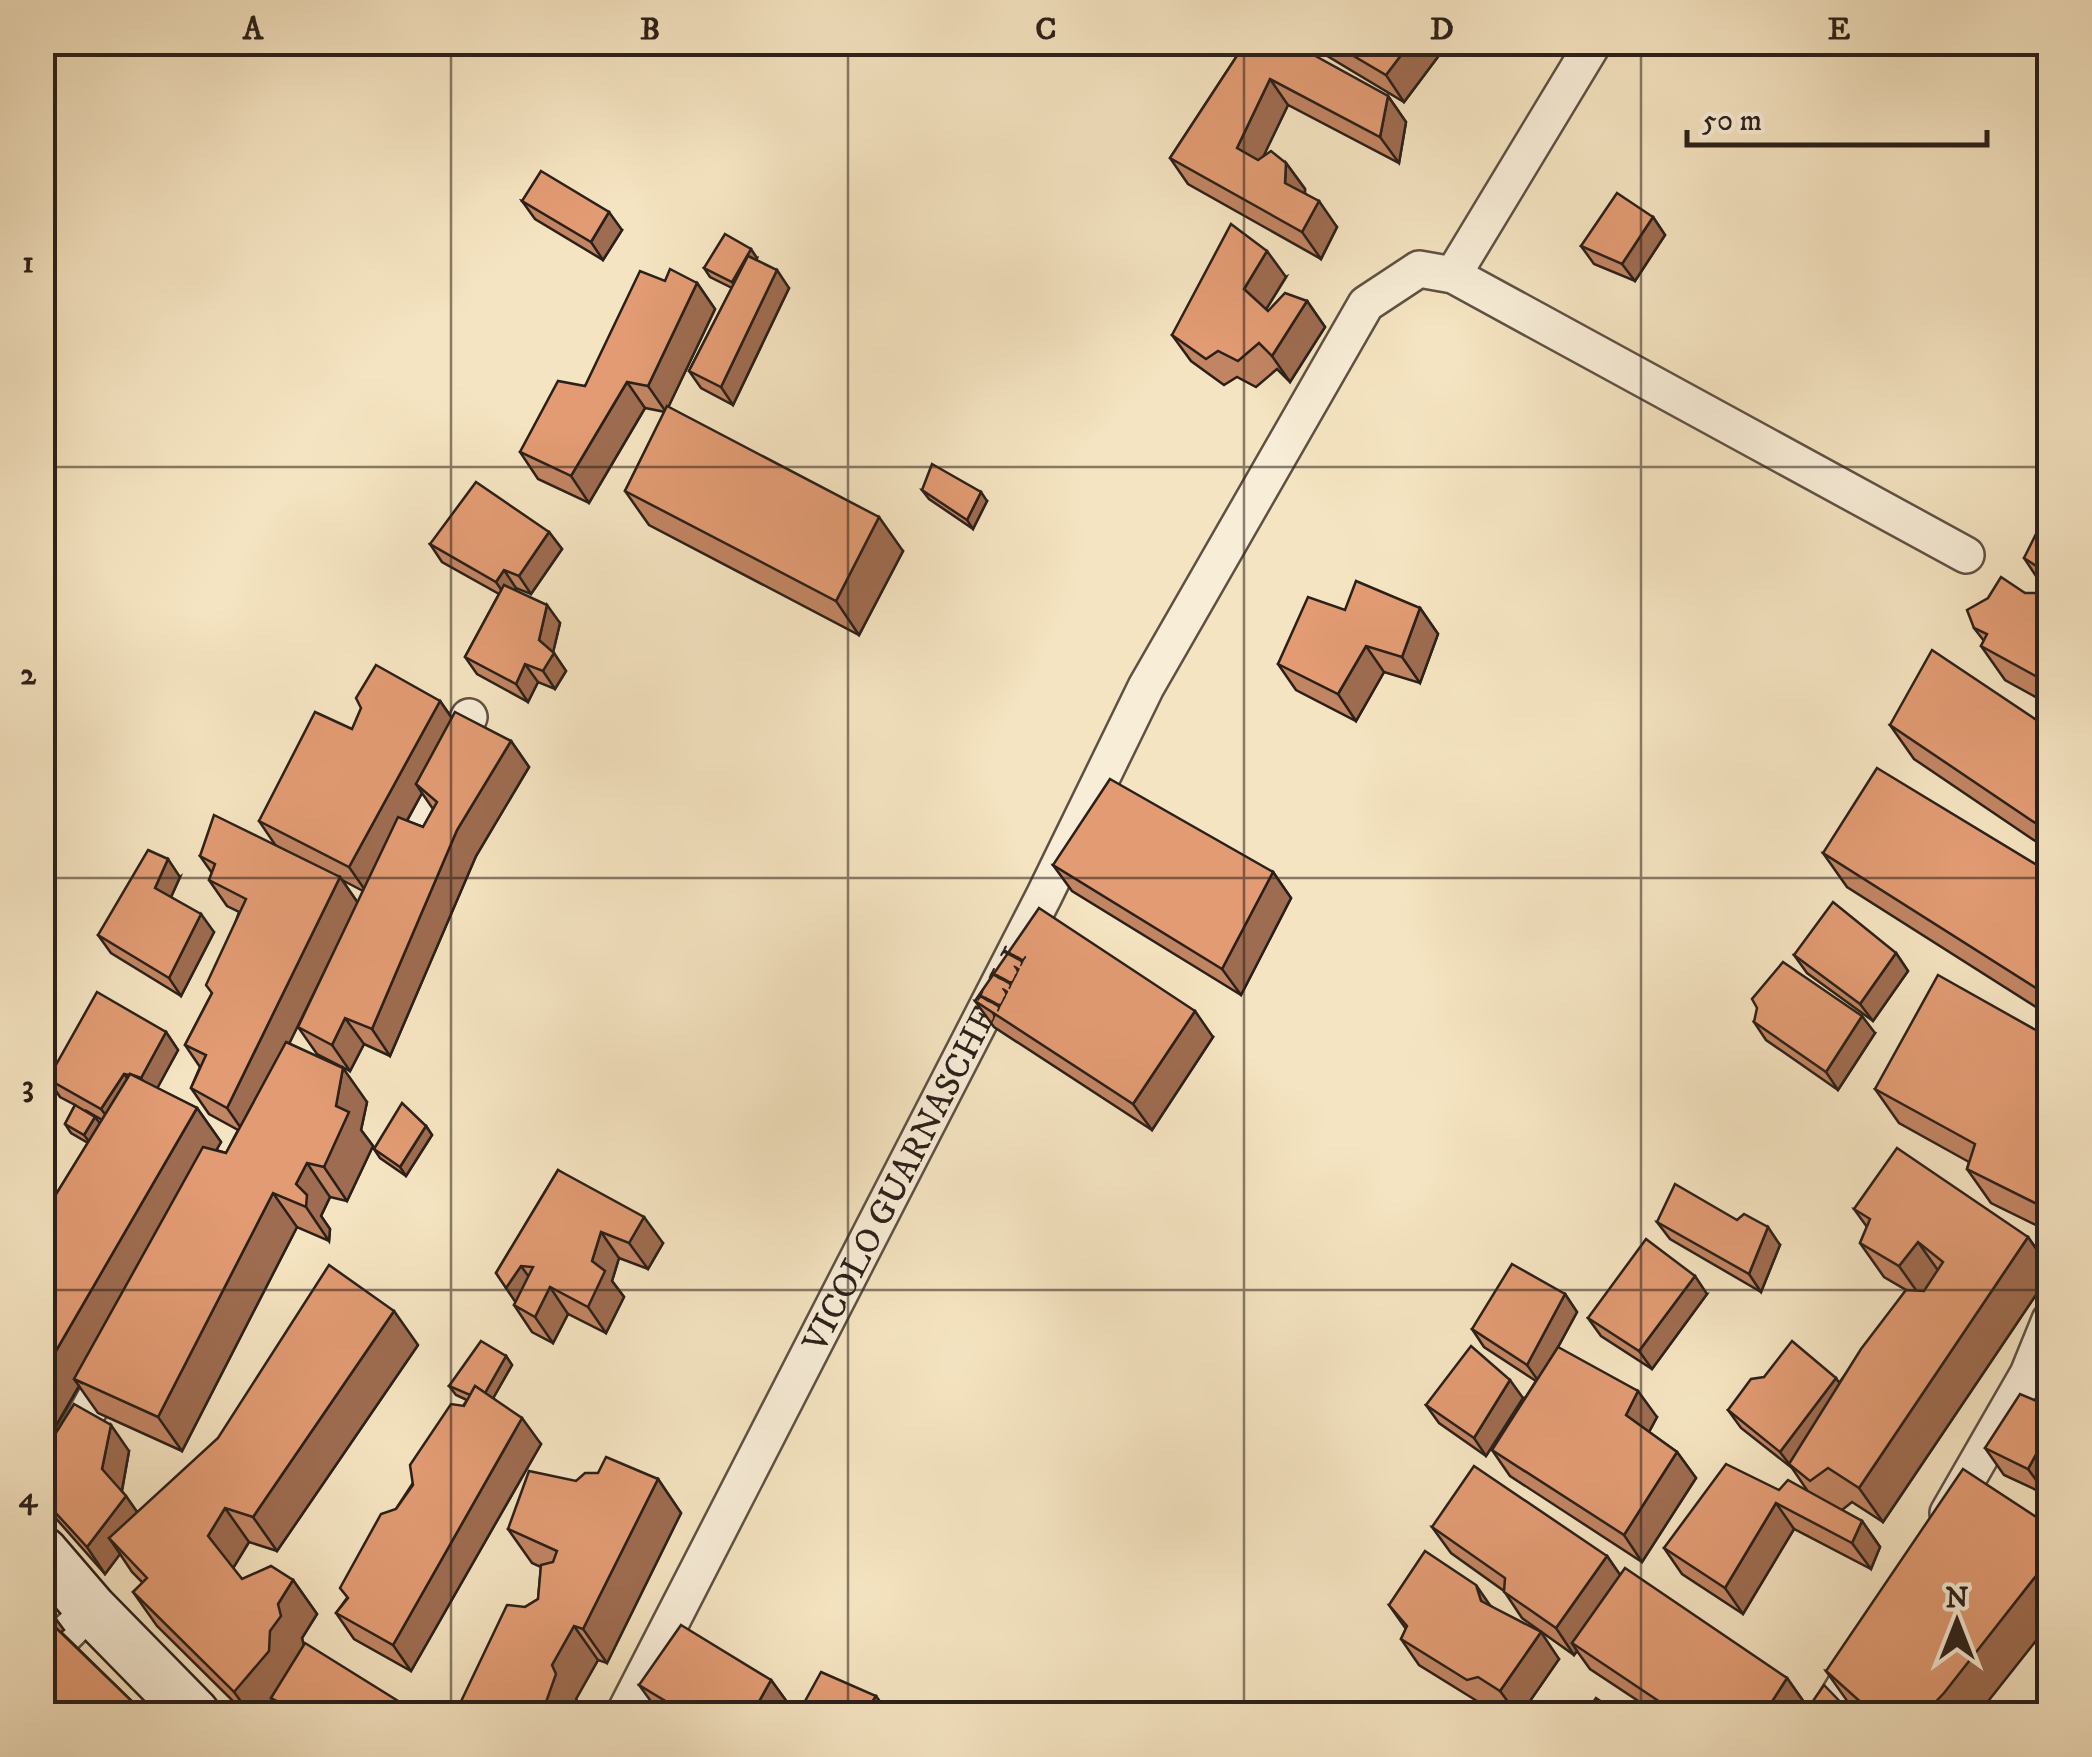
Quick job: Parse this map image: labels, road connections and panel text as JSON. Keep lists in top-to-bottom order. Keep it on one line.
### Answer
{"streets":{"street":["VICOLO GUARNASCHELLI"]},"scale_bar":"50 m","north":"top","grid":{"columns":["A","B","C","D","E"],"rows":["1","2","3","4"]}}
